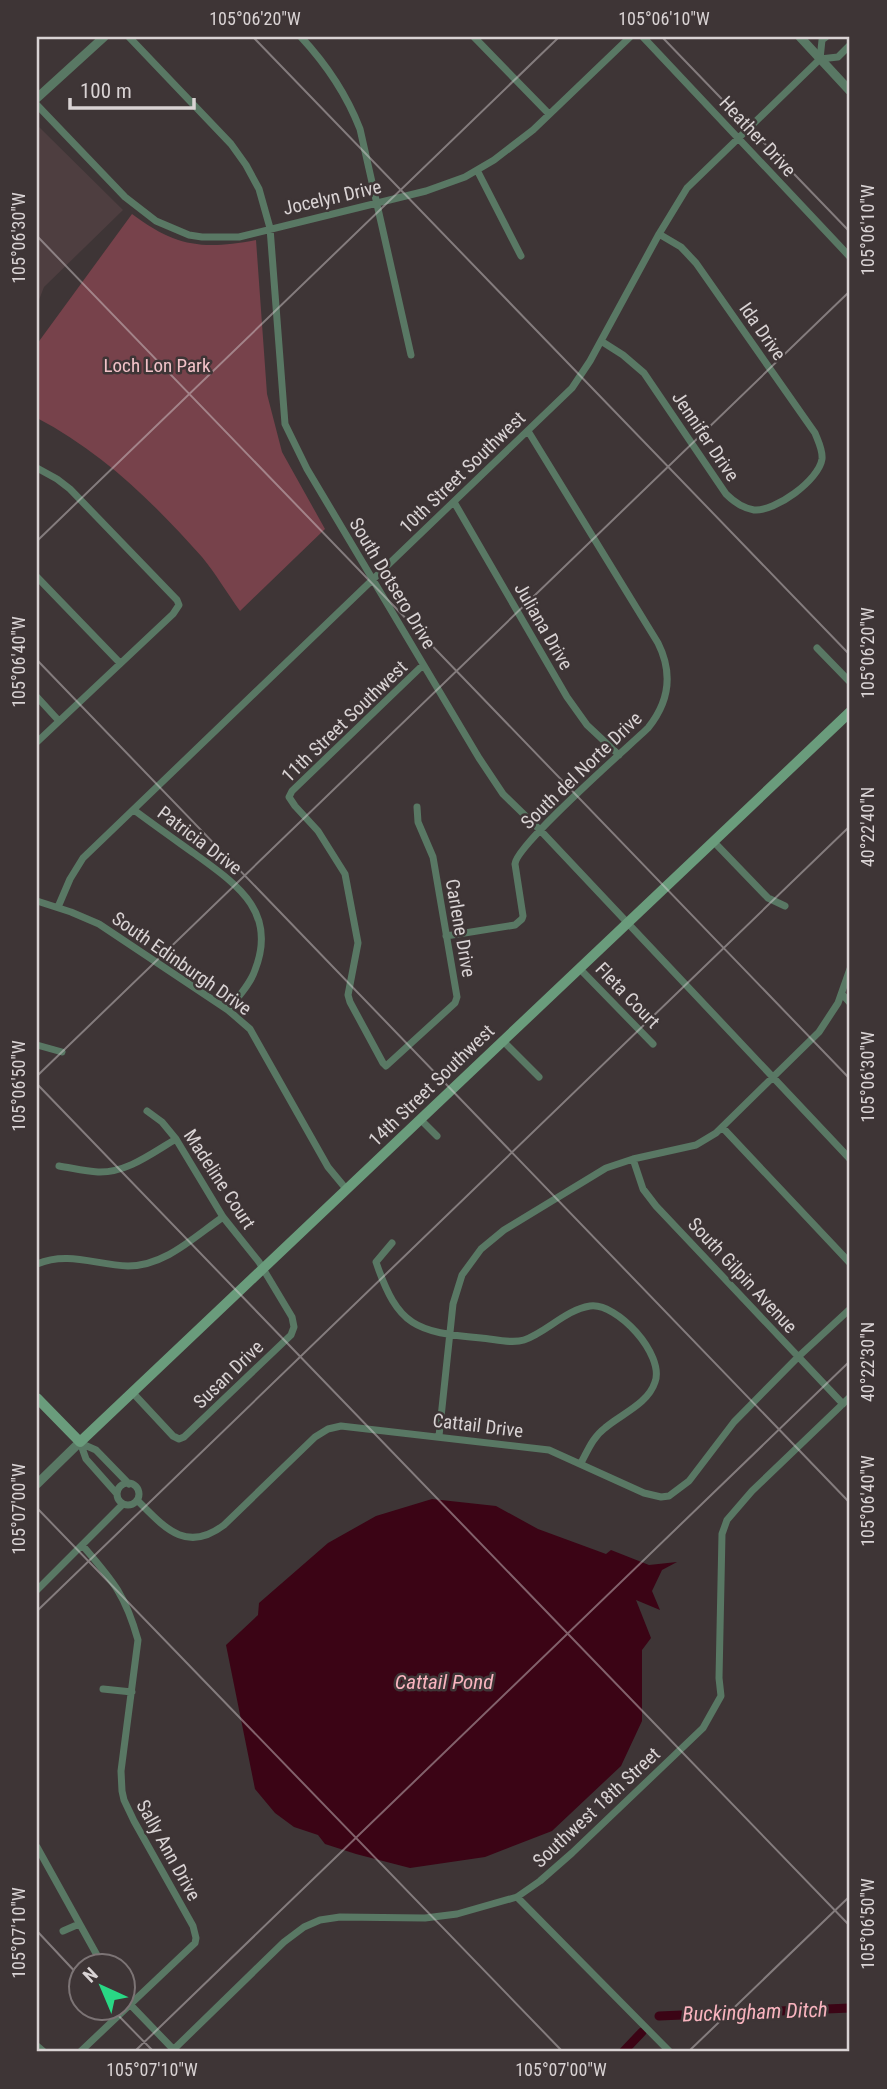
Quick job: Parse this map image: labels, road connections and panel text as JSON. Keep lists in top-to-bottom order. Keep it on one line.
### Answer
{"streets":{"main road":["14th Street Southwest"],"street":["Heather Drive","Jocelyn Drive","Ida Drive","Jennifer Drive","10th Street Southwest","South Dotsero Drive","Juliana Drive","11th Street Southwest","South del Norte Drive","Patricia Drive","Carlene Drive","South Edinburgh Drive","Fleta Court","Madeline Court","South Gilpin Avenue","Susan Drive","Cattail Drive","Southwest 18th Street","Sally Ann Drive"]},"crossings":[["Heather Drive","10th Street Southwest"],["Jocelyn Drive","South Dotsero Drive"],["Ida Drive","Jennifer Drive"],["Ida Drive","10th Street Southwest"],["Jennifer Drive","10th Street Southwest"],["10th Street Southwest","South Dotsero Drive"],["10th Street Southwest","Juliana Drive"],["10th Street Southwest","South del Norte Drive"],["10th Street Southwest","Patricia Drive"],["10th Street Southwest","South Edinburgh Drive"],["South Dotsero Drive","11th Street Southwest"],["South Dotsero Drive","South del Norte Drive"],["South Dotsero Drive","14th Street Southwest"],["Juliana Drive","South del Norte Drive"],["11th Street Southwest","Carlene Drive"],["South del Norte Drive","Carlene Drive"],["Patricia Drive","South Edinburgh Drive"],["South Edinburgh Drive","14th Street Southwest"],["Fleta Court","14th Street Southwest"],["14th Street Southwest","Madeline Court"],["14th Street Southwest","Susan Drive"],["Madeline Court","Susan Drive"],["South Gilpin Avenue","Cattail Drive"],["South Gilpin Avenue","Southwest 18th Street"]],"water":["Cattail Pond","Buckingham Ditch"],"parks":["Loch Lon Park"],"scale_bar":"100 m","north":"top left","coordinates":["105°06'20\"W","105°06'10\"W","105°06'30\"W","105°06'40\"W","40°22'40\"N","105°06'50\"W","40°22'30\"N","105°07'00\"W","105°07'10\"W"]}
